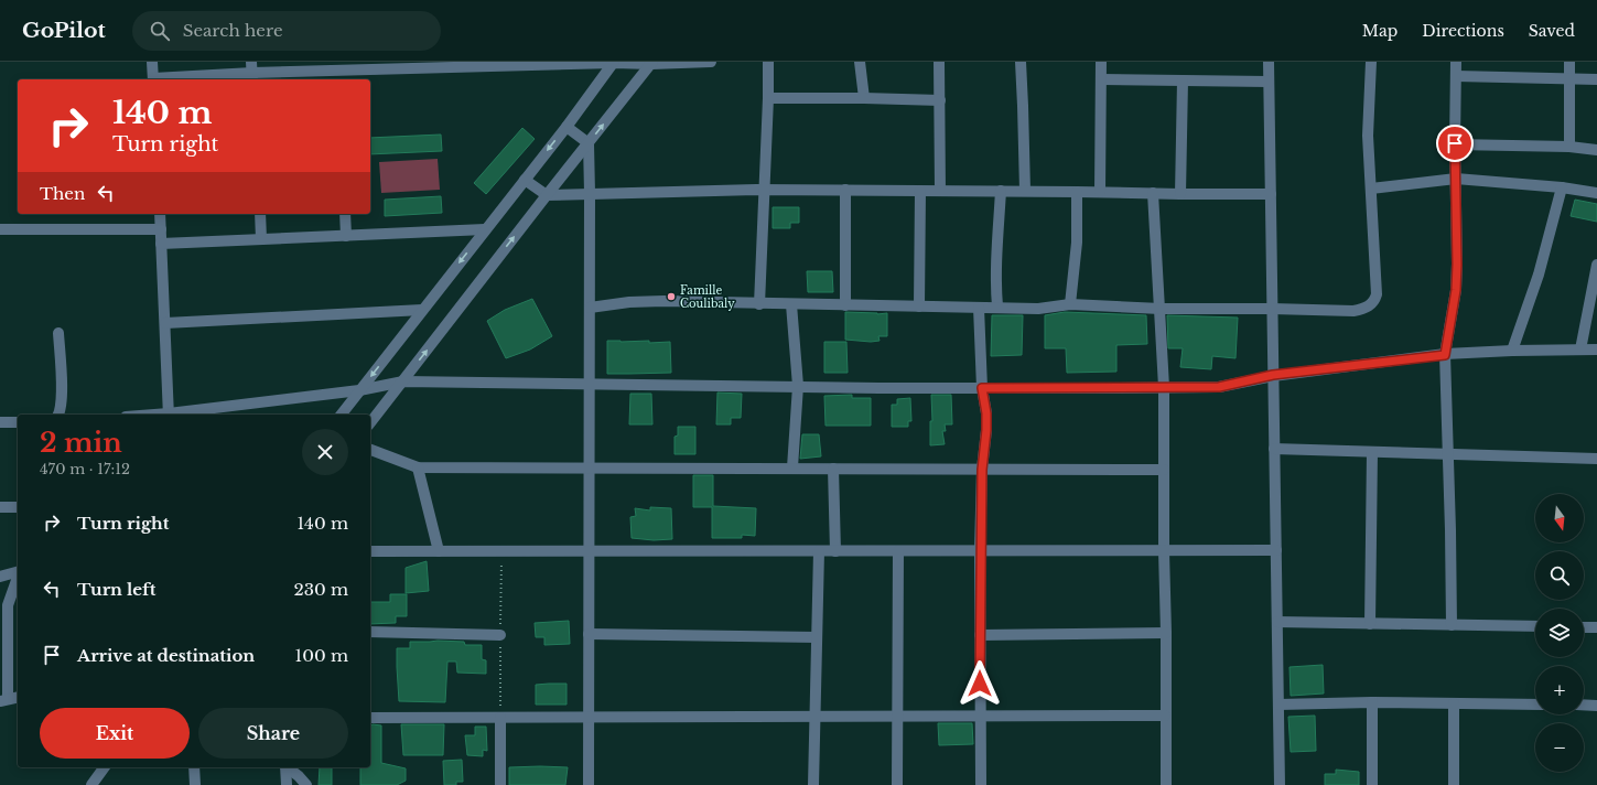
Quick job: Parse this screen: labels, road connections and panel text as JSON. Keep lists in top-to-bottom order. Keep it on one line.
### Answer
{"places":["Famille Coulibaly"],"north":"bottom","page":{"header":"GoPilot","search":"Search here","nav":["Map","Directions","Saved"],"turn":["140 m","Turn right"],"then":"Then","heading":["2 min","470 m · 17:12"],"list":[{"name":"Turn right","value":"140 m"},{"name":"Turn left","value":"230 m"},{"name":"Arrive at destination","value":"100 m"}],"map_buttons":["+","−"],"buttons":["Exit","Share"]}}
